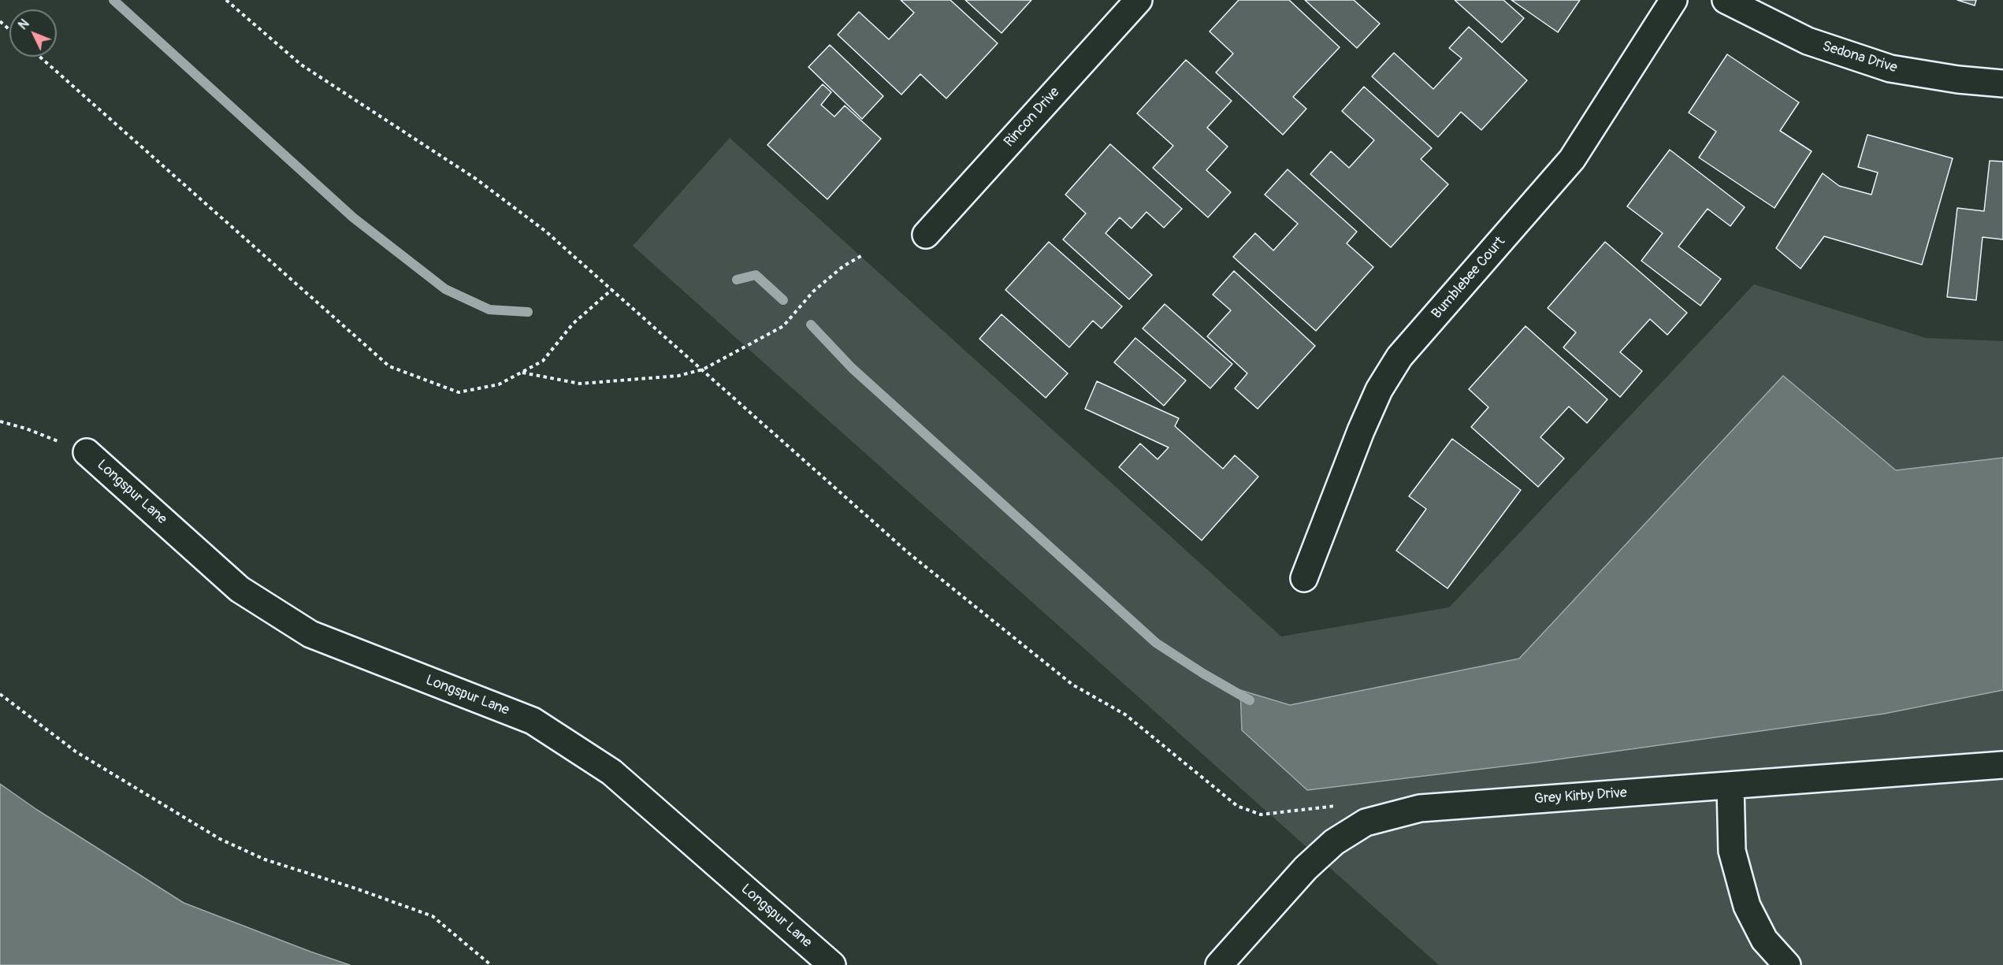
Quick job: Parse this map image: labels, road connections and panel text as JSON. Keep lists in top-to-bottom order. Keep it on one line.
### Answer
{"streets":{"street":["Sedona Drive","Rincon Drive","Bumblebee Court","Longspur Lane","Grey Kirby Drive"]},"north":"top left"}
